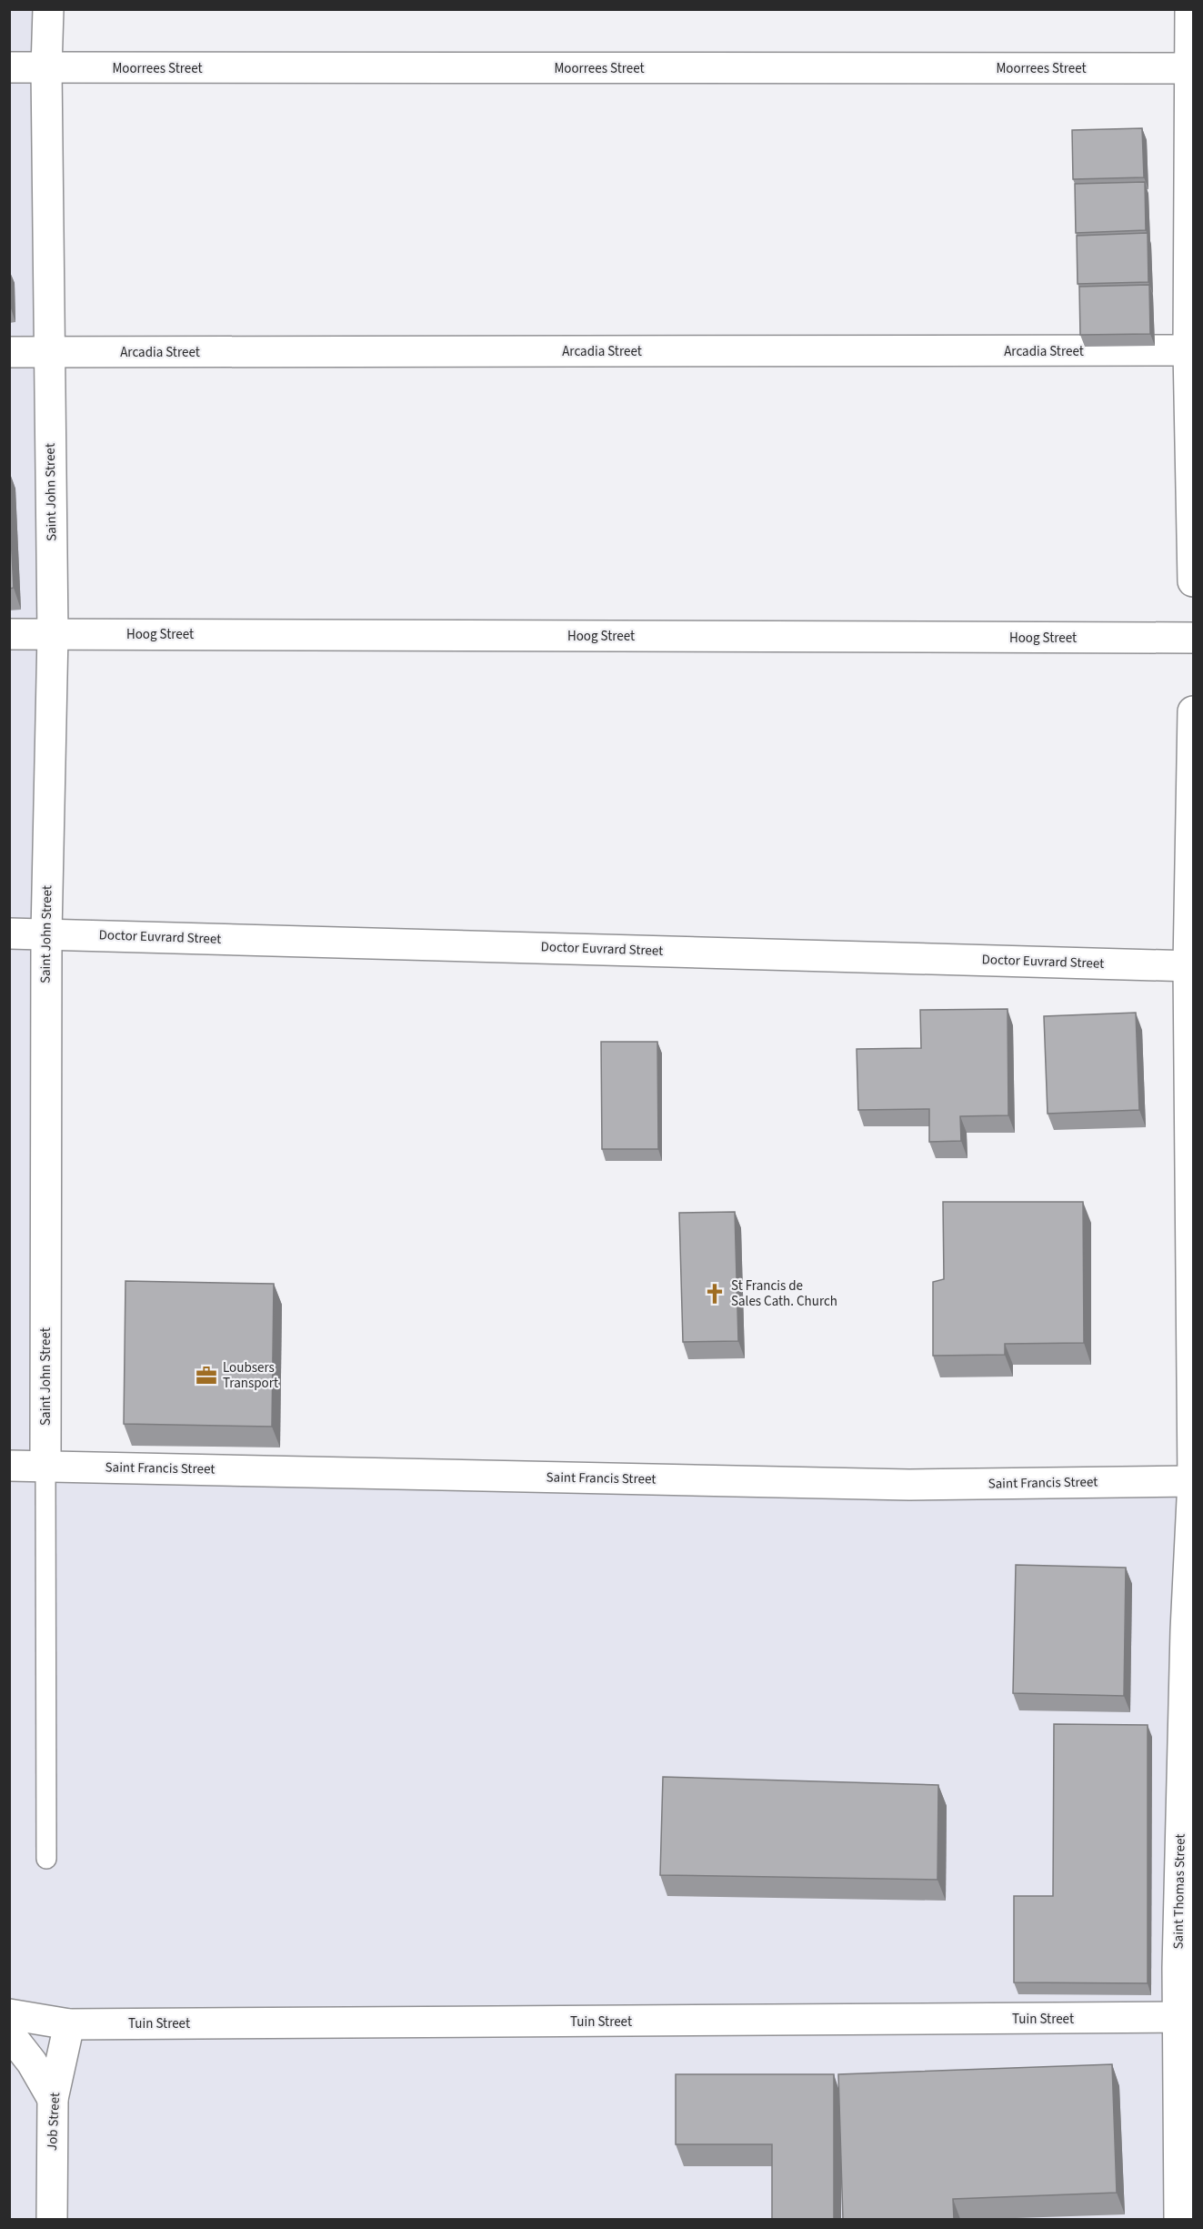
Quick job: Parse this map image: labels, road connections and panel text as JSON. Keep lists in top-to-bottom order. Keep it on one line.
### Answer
{"streets":{"street":["Moorrees Street","Arcadia Street","Saint John Street","Hoog Street","Doctor Euvrard Street","Saint Francis Street","Saint Thomas Street","Tuin Street","Job Street"]},"crossings":[["Moorrees Street","Saint John Street"],["Arcadia Street","Saint John Street"],["Saint John Street","Hoog Street"],["Saint John Street","Doctor Euvrard Street"],["Saint John Street","Saint Francis Street"],["Doctor Euvrard Street","Saint Thomas Street"],["Saint Francis Street","Saint Thomas Street"],["Saint Thomas Street","Tuin Street"],["Tuin Street","Job Street"]],"places":{"church":["St Francis de Sales Cath. Church"],"office":["Loubsers Transport"]}}
